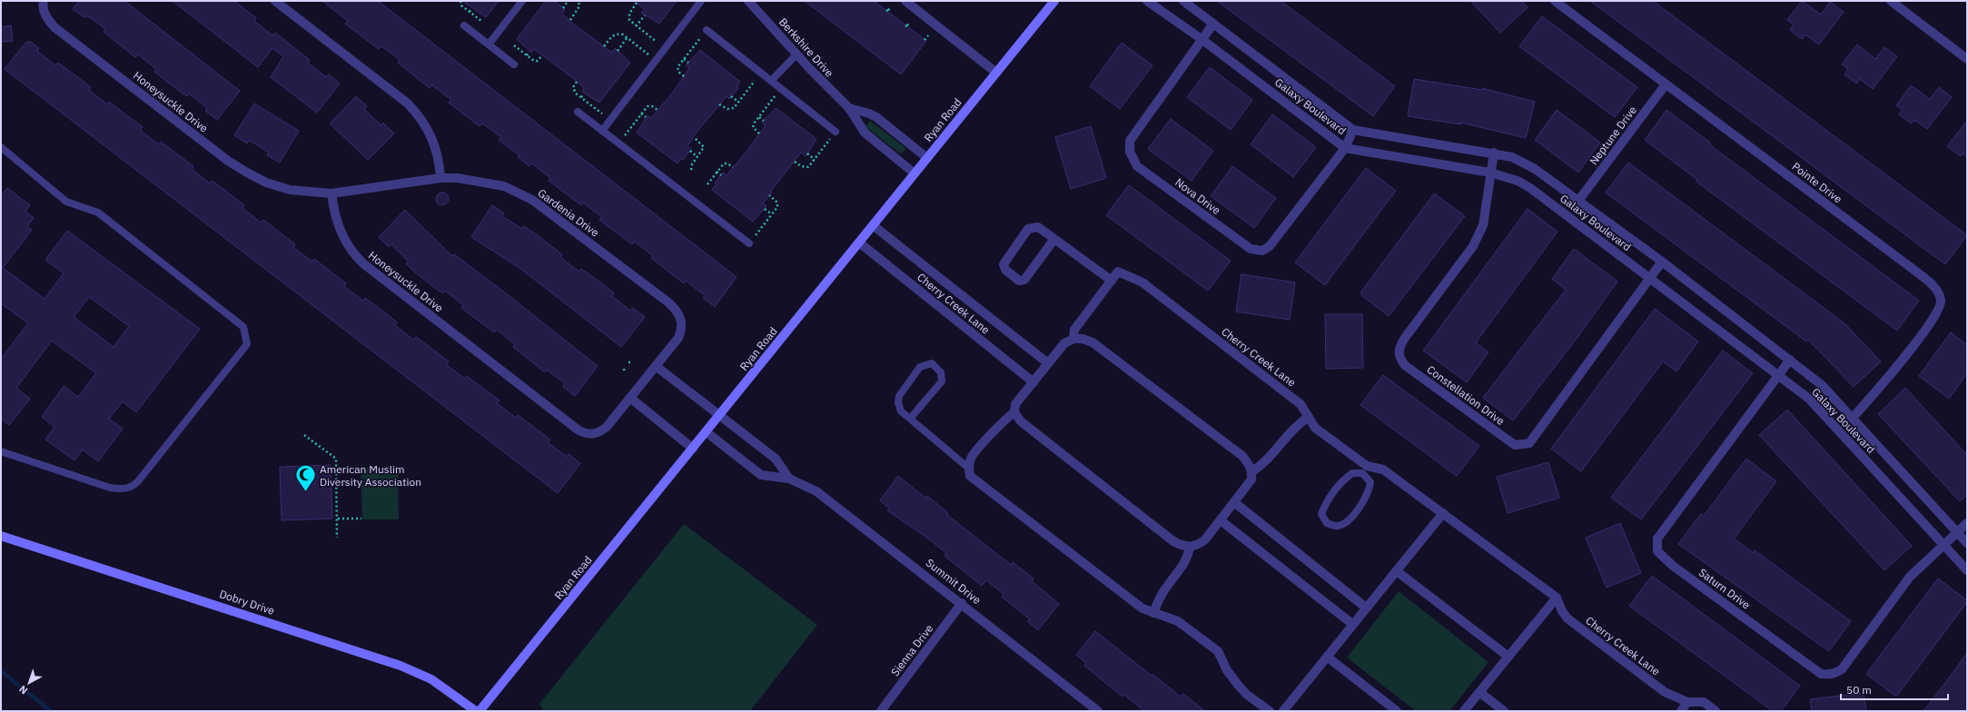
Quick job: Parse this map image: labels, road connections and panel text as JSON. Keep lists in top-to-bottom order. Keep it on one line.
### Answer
{"streets":{"main road":["Ryan Road","Dobry Drive"],"street":["Berkshire Drive","Honeysuckle Drive","Galaxy Boulevard","Neptune Drive","Pointe Drive","Nova Drive","Gardenia Drive","Cherry Creek Lane","Constellation Drive","Summit Drive","Saturn Drive","Sienna Drive"]},"crossings":[["Berkshire Drive","Ryan Road"],["Honeysuckle Drive","Gardenia Drive"],["Galaxy Boulevard","Neptune Drive"],["Galaxy Boulevard","Pointe Drive"],["Galaxy Boulevard","Nova Drive"],["Galaxy Boulevard","Constellation Drive"],["Galaxy Boulevard","Saturn Drive"],["Ryan Road","Cherry Creek Lane"],["Ryan Road","Summit Drive"],["Neptune Drive","Pointe Drive"],["Summit Drive","Sienna Drive"]],"places":{"mosque":["American Muslim Diversity Association"]},"scale_bar":"50 m","north":"bottom left"}
